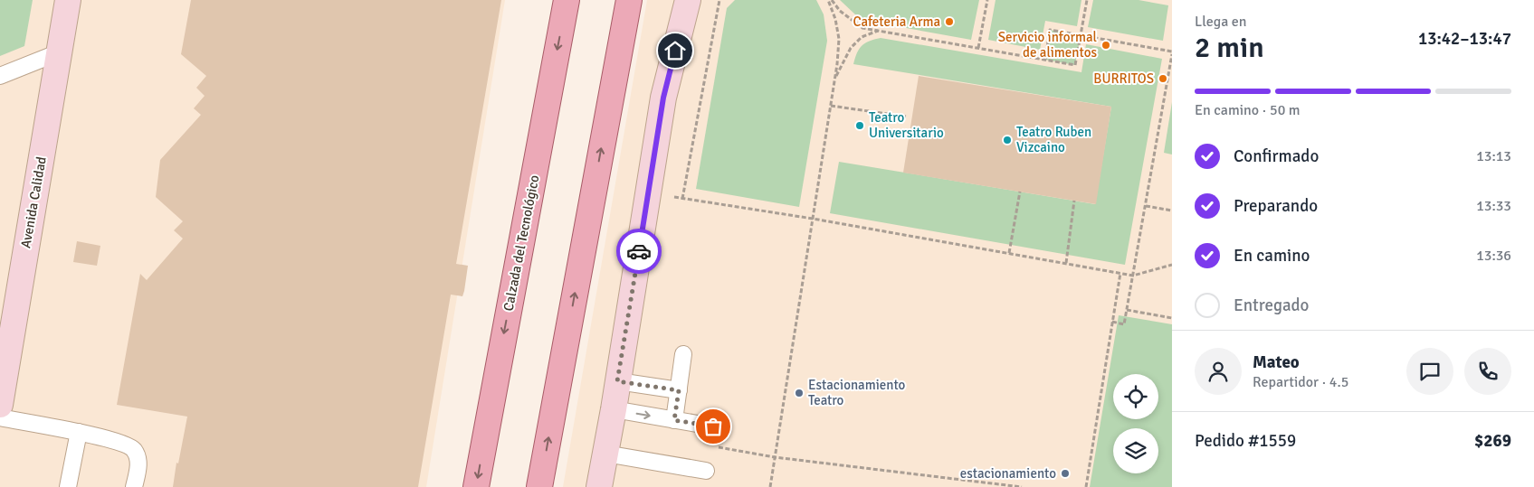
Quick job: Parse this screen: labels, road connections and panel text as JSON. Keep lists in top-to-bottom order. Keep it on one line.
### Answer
{"streets":{"main road":["Calzada del Tecnológico"],"street":["Avenida Calidad"]},"places":["Cafeteria Arma","Servicio informal de alimentos","BURRITOS","Teatro Universitario","Teatro Ruben Vizcaino","Estacionamiento Teatro","estacionamiento"],"page":{"heading":["2 min","Llega en","13:42–13:47"],"panel":["Mateo","Repartidor · 4.5","Pedido #1559","$269"],"bar":"En camino · 50 m","list":[["Confirmado","13:13"],["Preparando","13:33"],["En camino","13:36"],"Entregado"]}}
